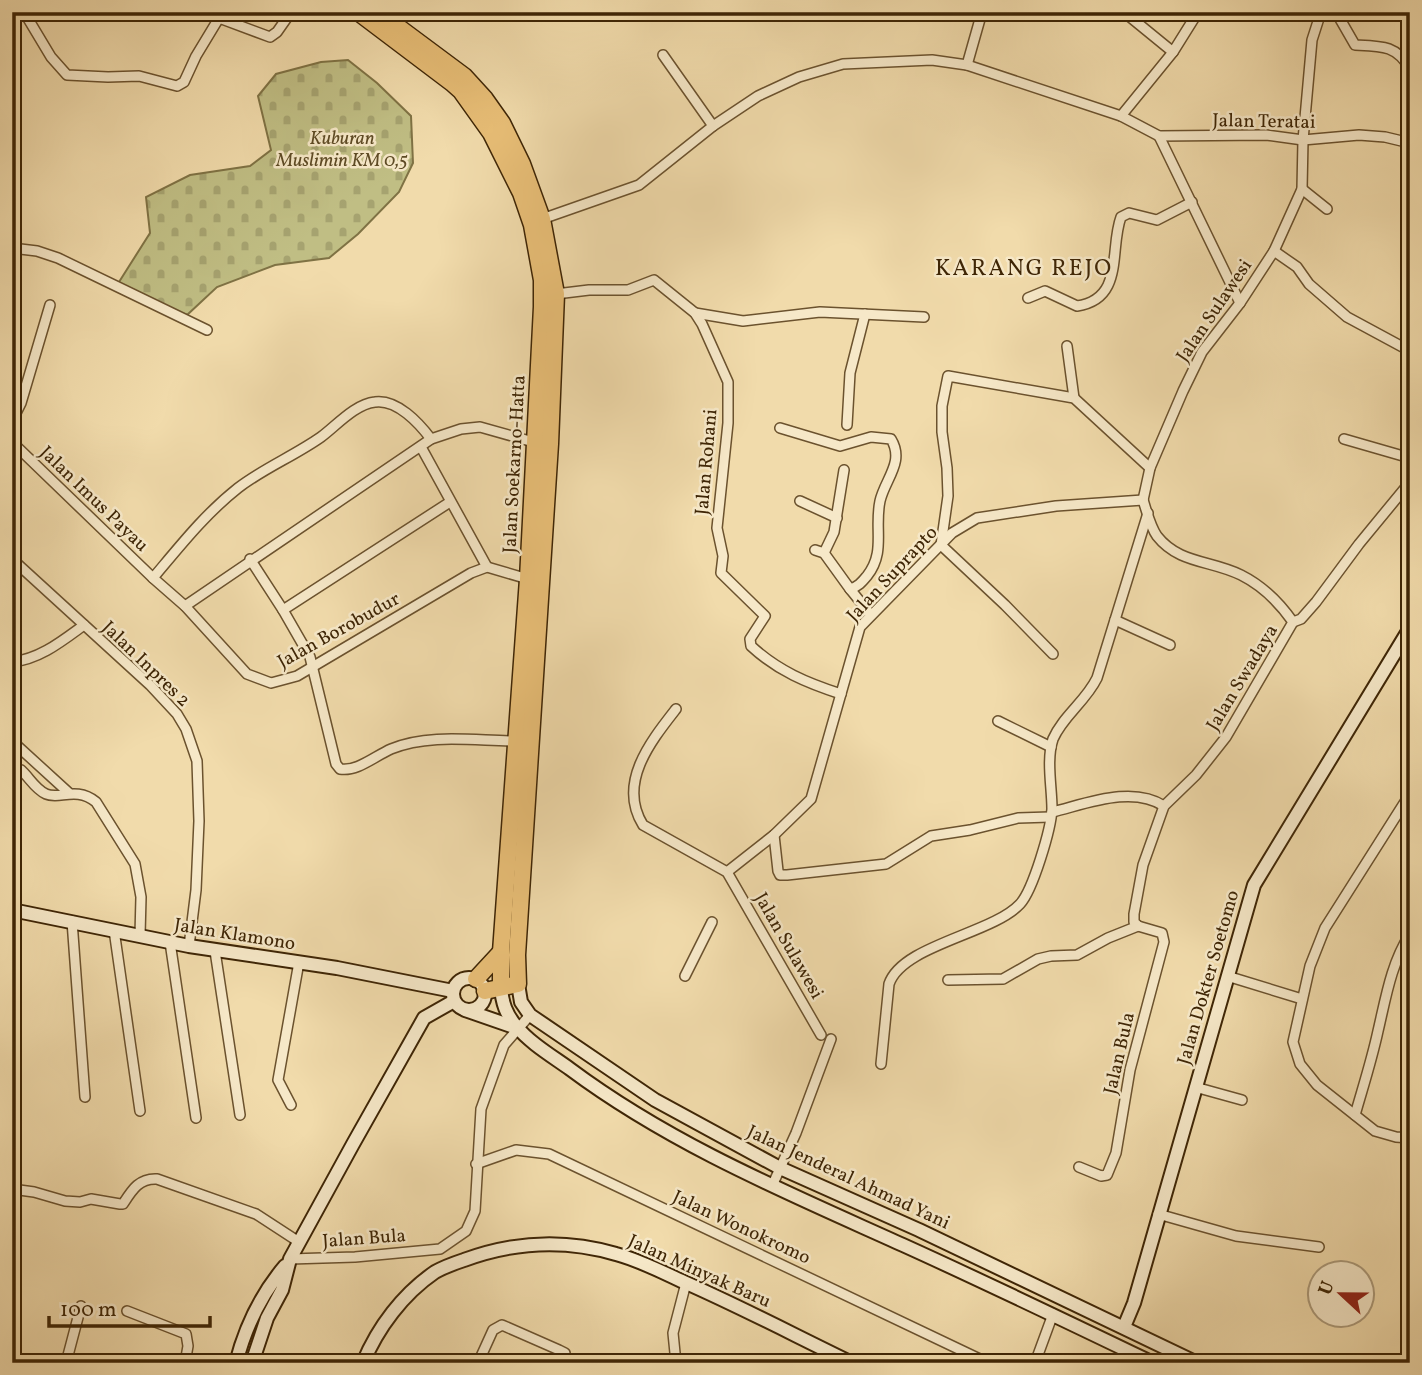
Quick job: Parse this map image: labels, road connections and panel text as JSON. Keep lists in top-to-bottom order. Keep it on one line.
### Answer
{"streets":{"highway":["Jalan Soekarno-Hatta"],"main road":["Jalan Klamono","Jalan Dokter Soetomo","Jalan Jenderal Ahmad Yani","Jalan Minyak Baru"],"street":["Jalan Teratai","Jalan Sulawesi","Jalan Rohani","Jalan Imus Payau","Jalan Suprapto","Jalan Borobudur","Jalan Inpres 2","Jalan Swadaya","Jalan Bula","Jalan Wonokromo"]},"crossings":[["Jalan Teratai","Jalan Sulawesi"],["Jalan Teratai","Jalan Soekarno-Hatta"],["Jalan Sulawesi","Jalan Suprapto"],["Jalan Sulawesi","Jalan Swadaya"],["Jalan Rohani","Jalan Soekarno-Hatta"],["Jalan Rohani","Jalan Suprapto"],["Jalan Soekarno-Hatta","Jalan Jenderal Ahmad Yani"],["Jalan Imus Payau","Jalan Borobudur"],["Jalan Suprapto","Jalan Swadaya"],["Jalan Inpres 2","Jalan Klamono"],["Jalan Swadaya","Jalan Bula"],["Jalan Klamono","Jalan Jenderal Ahmad Yani"],["Jalan Dokter Soetomo","Jalan Jenderal Ahmad Yani"],["Jalan Bula","Jalan Wonokromo"]],"districts":["KARANG REJO"],"parks":["Kuburan Muslimin KM 0,5"],"scale_bar":"100 m","north":"left"}
